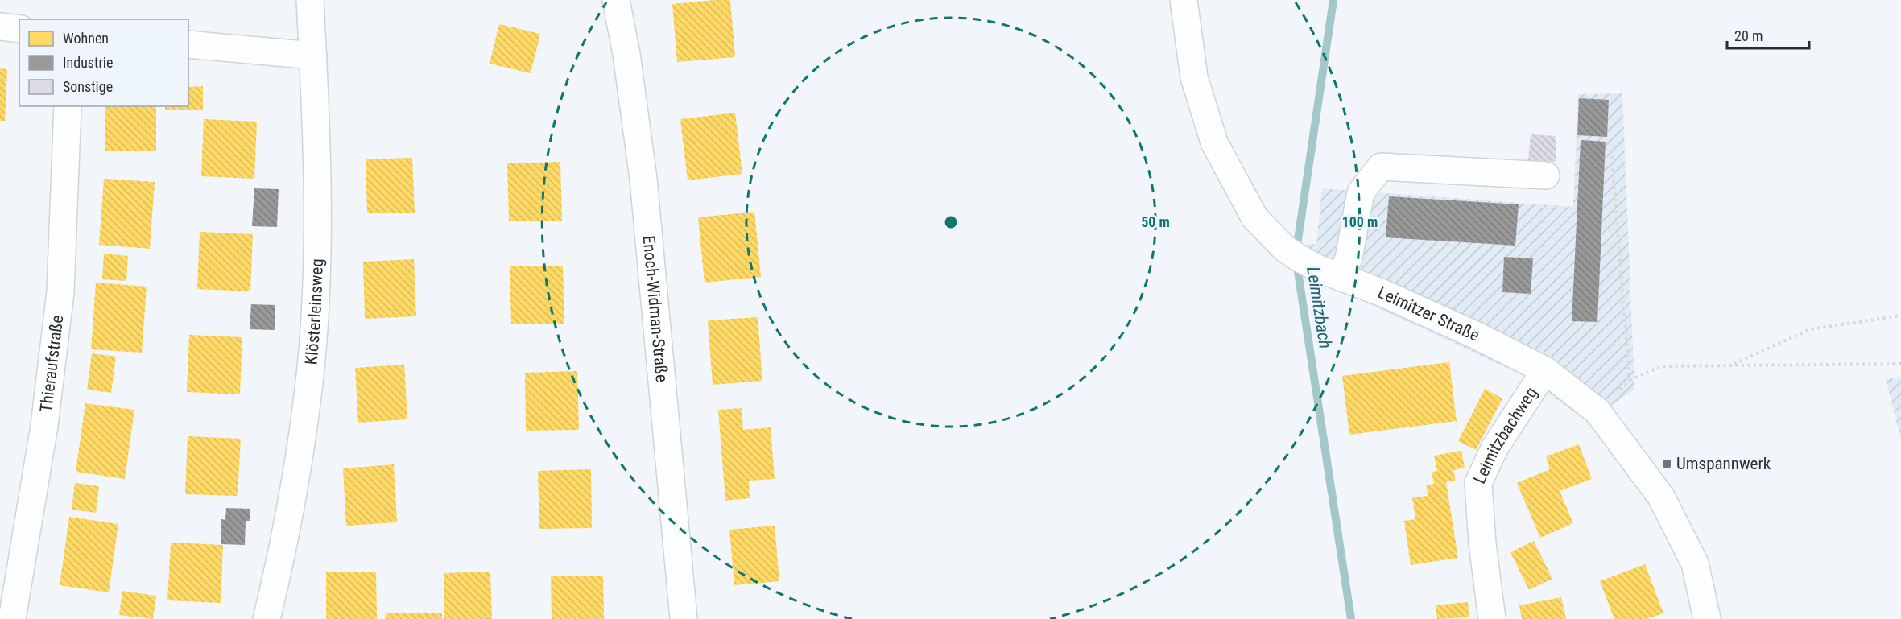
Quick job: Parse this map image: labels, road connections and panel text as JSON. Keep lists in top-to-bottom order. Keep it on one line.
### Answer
{"streets":{"street":["Enoch-Widman-Straße","Klösterleinsweg","Leimitzer Straße","Thieraufstraße","Leimitzbachweg"]},"crossings":[["Leimitzer Straße","Leimitzbachweg"]],"water":["Leimitzbach"],"places":{"transit":["Umspannwerk"]},"legend":["Wohnen","Industrie","Sonstige"],"scale_bar":"20 m","rings":["50 m","100 m"]}
